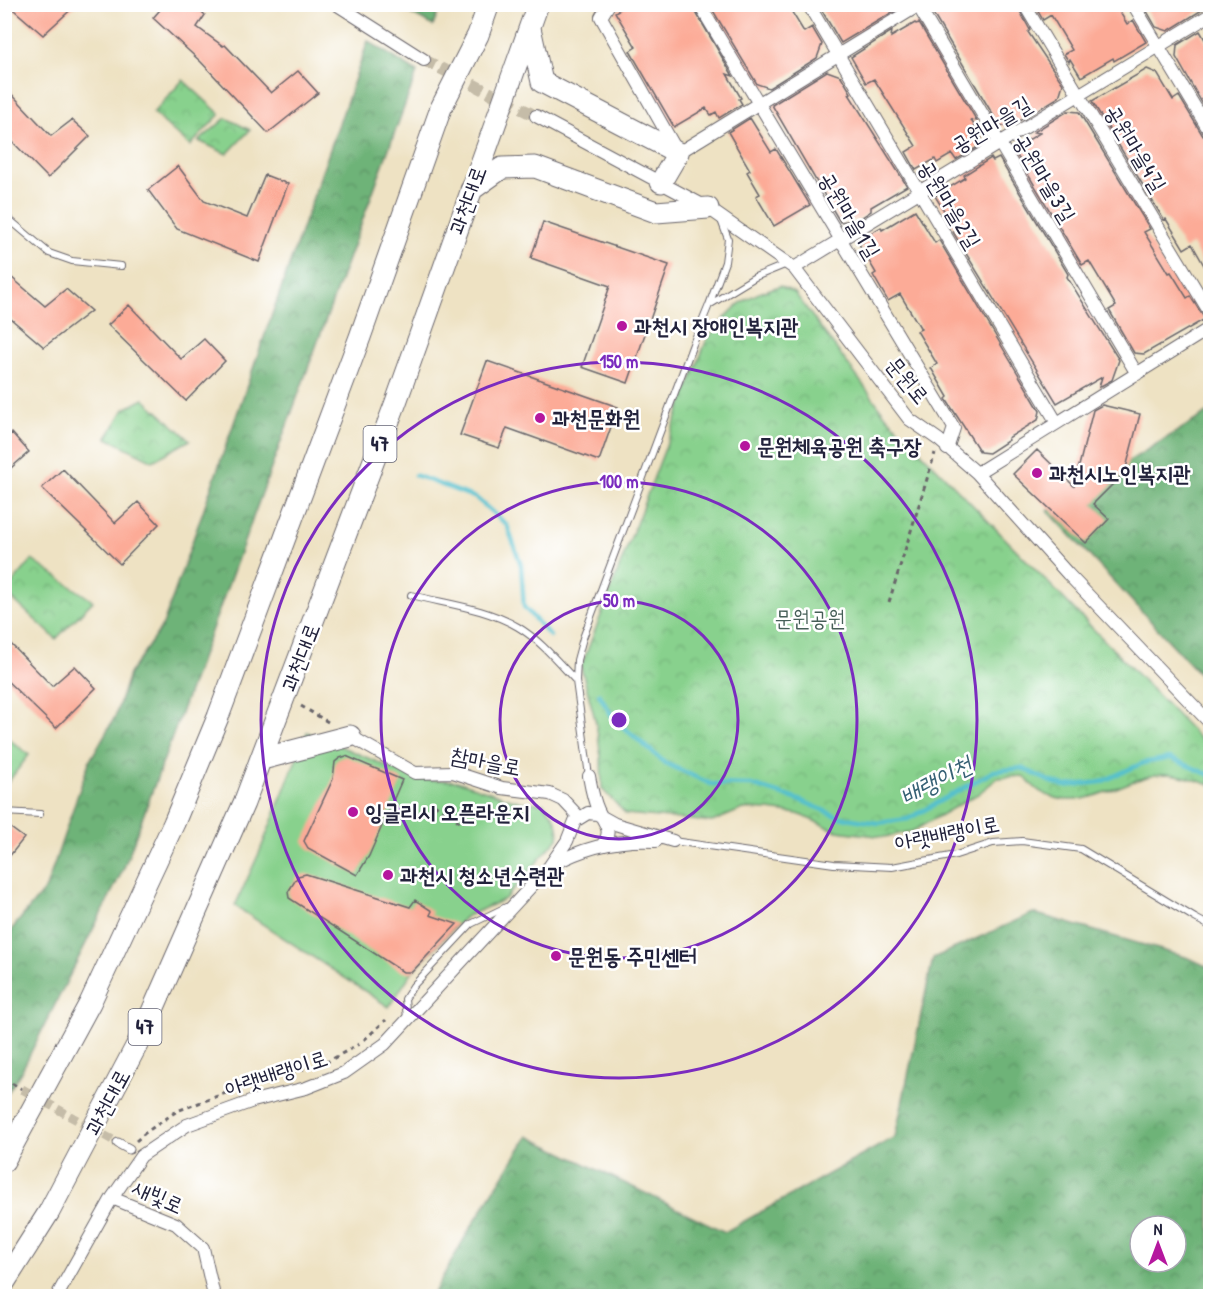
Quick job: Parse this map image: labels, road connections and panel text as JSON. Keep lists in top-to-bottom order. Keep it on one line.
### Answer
{"streets":{"highway":["과천대로","47"],"street":["공원마을길","공원마을4길","공원마을3길","공원마을2길","공원마을1길","문원로","참마을로","아랫배랭이로","새빛로"]},"crossings":[["공원마을길","공원마을4길"],["공원마을길","공원마을3길"],["공원마을길","공원마을2길"],["공원마을길","공원마을1길"],["공원마을길","문원로"],["공원마을1길","문원로"],["아랫배랭이로","새빛로"]],"water":["배랭이천"],"parks":["문원공원"],"places":["과천시 장애인복지관","과천문화원","문원체육공원 축구장","과천시노인복지관","잉글리시 오픈라운지","과천시 청소년수련관","문원동 주민센터"],"north":"top","rings":["150 m","100 m","50 m"]}
